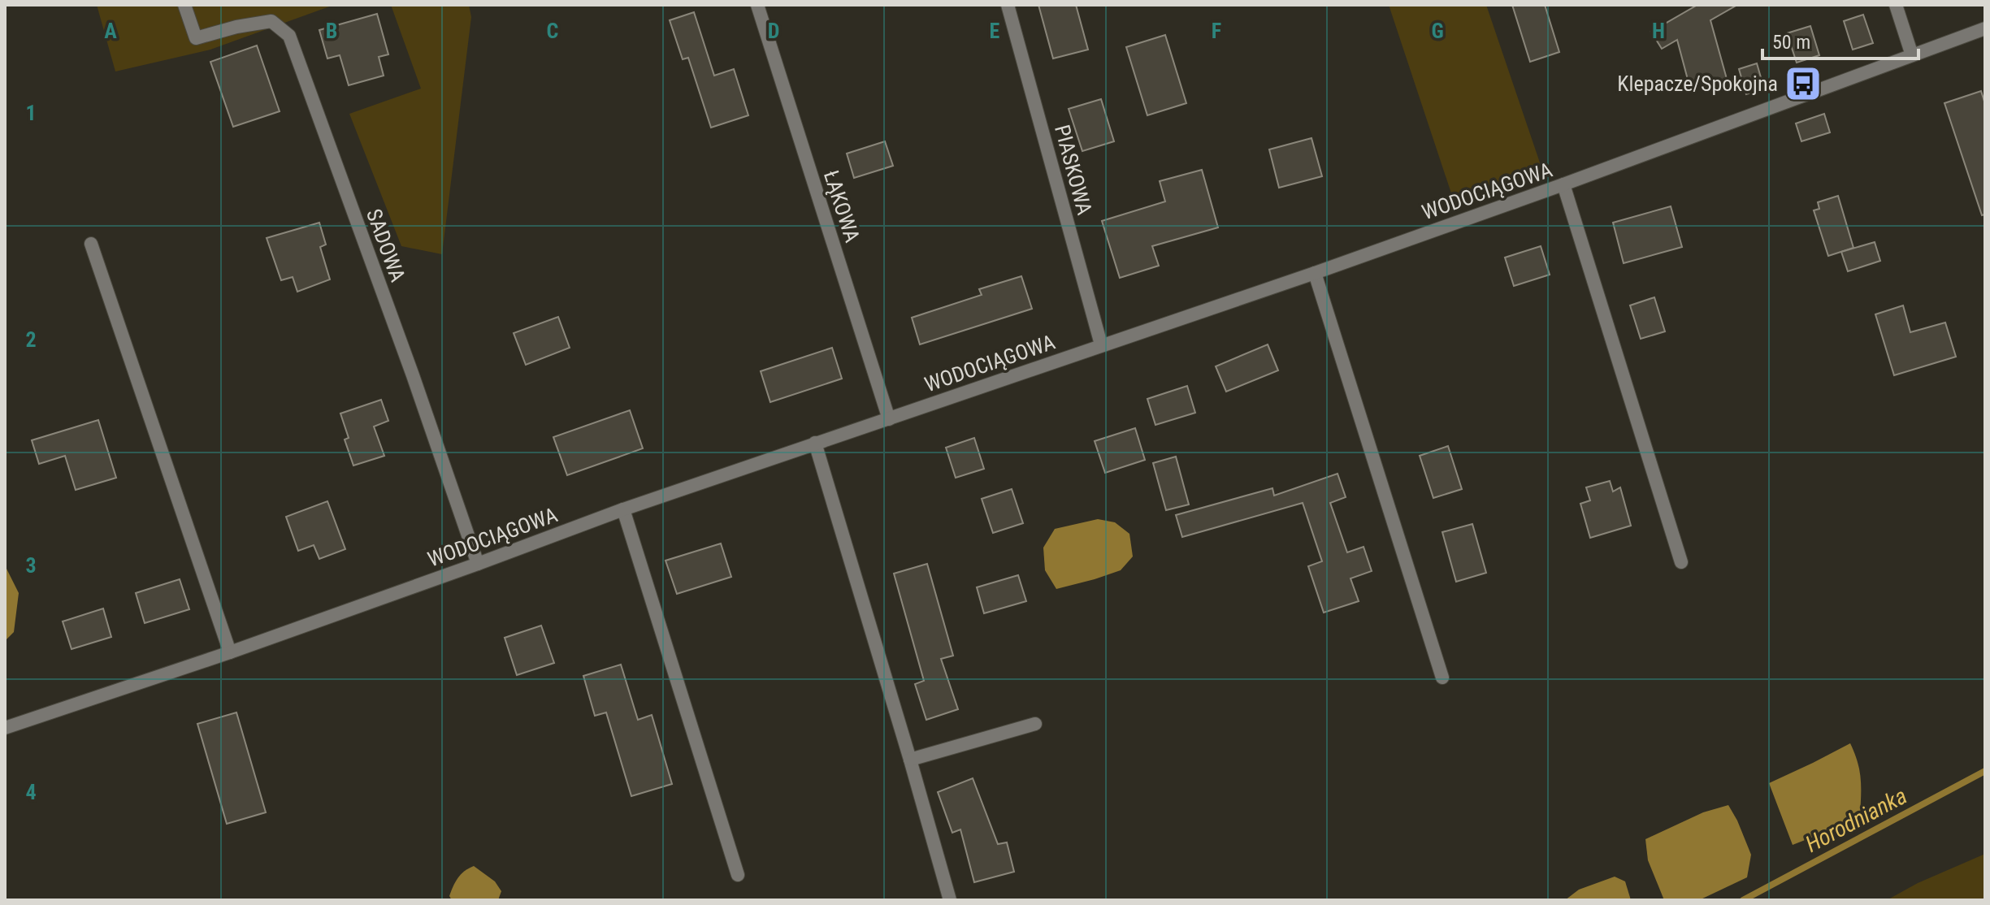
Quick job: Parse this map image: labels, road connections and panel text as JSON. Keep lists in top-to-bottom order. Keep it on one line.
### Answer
{"streets":{"street":["PIASKOWA","WODOCIĄGOWA","ŁĄKOWA","SADOWA"]},"crossings":[["PIASKOWA","WODOCIĄGOWA"],["WODOCIĄGOWA","ŁĄKOWA"],["WODOCIĄGOWA","SADOWA"]],"water":["Horodnianka"],"places":{"bus stop":["Klepacze/Spokojna"]},"scale_bar":"50 m","grid":{"columns":["A","B","C","D","E","F","G","H"],"rows":["1","2","3","4"]}}
